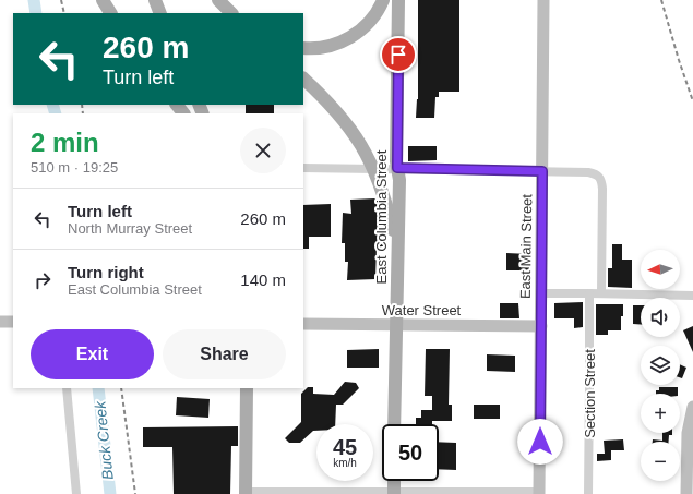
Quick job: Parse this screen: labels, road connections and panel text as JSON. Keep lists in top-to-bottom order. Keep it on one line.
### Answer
{"streets":{"main road":["East Columbia Street","East Main Street","Water Street"],"street":["Section Street"]},"crossings":[["East Columbia Street","Water Street"],["East Main Street","Water Street"]],"water":["Buck Creek"],"north":"left","page":{"turn":["260 m","Turn left"],"heading":["2 min","510 m · 19:25"],"list":[{"name":"Turn left","note":"North Murray Street","value":"260 m"},{"name":"Turn right","note":"East Columbia Street","value":"140 m"}],"map_buttons":["+","−"],"buttons":["Exit","Share"],"speed":"45 km/h","limit":"50"}}
